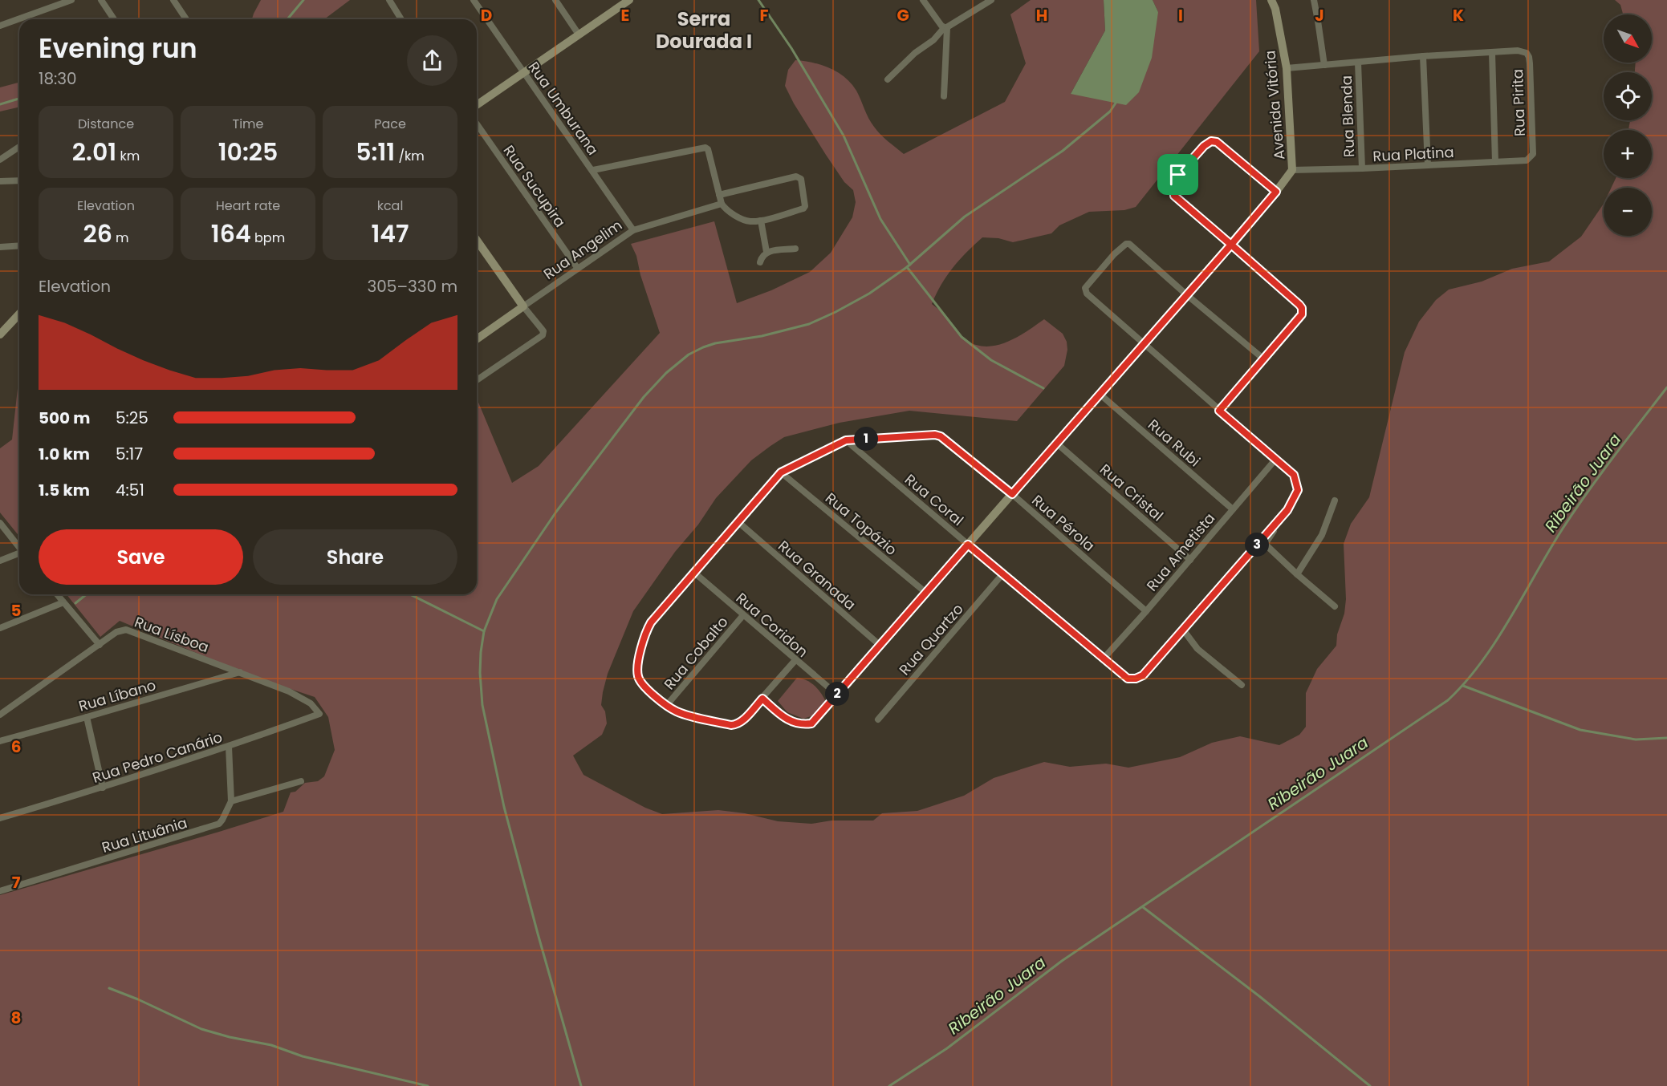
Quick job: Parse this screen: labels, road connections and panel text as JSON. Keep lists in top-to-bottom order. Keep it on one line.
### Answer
{"streets":{"street":["Rua Pirita","Avenida Vitória","Rua Umburana","Rua Blenda","Rua Platina","Rua Sucupira","Rua Angelim","Rua Rubi","Rua Cristal","Rua Coral","Rua Pérola","Rua Topázio","Rua Ametista","Rua Granada","Rua Coridon","Rua Lísboa","Rua Quartzo","Rua Cobalto","Rua Líbano","Rua Pedro Canário","Rua Lituânia"]},"crossings":[["Rua Pirita","Rua Platina"],["Avenida Vitória","Rua Platina"],["Avenida Vitória","Rua Rubi"],["Avenida Vitória","Rua Cristal"],["Avenida Vitória","Rua Coral"],["Avenida Vitória","Rua Pérola"],["Avenida Vitória","Rua Topázio"],["Avenida Vitória","Rua Granada"],["Avenida Vitória","Rua Coridon"],["Rua Umburana","Rua Angelim"],["Rua Blenda","Rua Platina"],["Rua Sucupira","Rua Angelim"],["Rua Rubi","Rua Ametista"],["Rua Cristal","Rua Ametista"],["Rua Coral","Rua Pérola"],["Rua Coral","Rua Ametista"],["Rua Coral","Rua Quartzo"],["Rua Pérola","Rua Ametista"],["Rua Coridon","Rua Cobalto"],["Rua Lísboa","Rua Líbano"],["Rua Lísboa","Rua Pedro Canário"]],"districts":["Serra Dourada I"],"water":["Ribeirão Juara"],"north":"bottom right","page":{"map_buttons":["+","−"],"heading":["Evening run","18:30"],"stats":[["Distance","2.01 km"],["Time","10:25"],["Pace","5:11 /km"],["Elevation","26 m"],["Heart rate","164 bpm"],["kcal","147"]],"chart":["Elevation","305–330 m"],"list":[{"name":"500 m","note":"5:25"},{"name":"1.0 km","note":"5:17"},{"name":"1.5 km","note":"4:51"}],"pins":["1","3","2"],"buttons":["Save","Share"]},"grid":{"columns":["D","E","F","G","H","I","J","K"],"rows":["5","6","7","8"]}}
